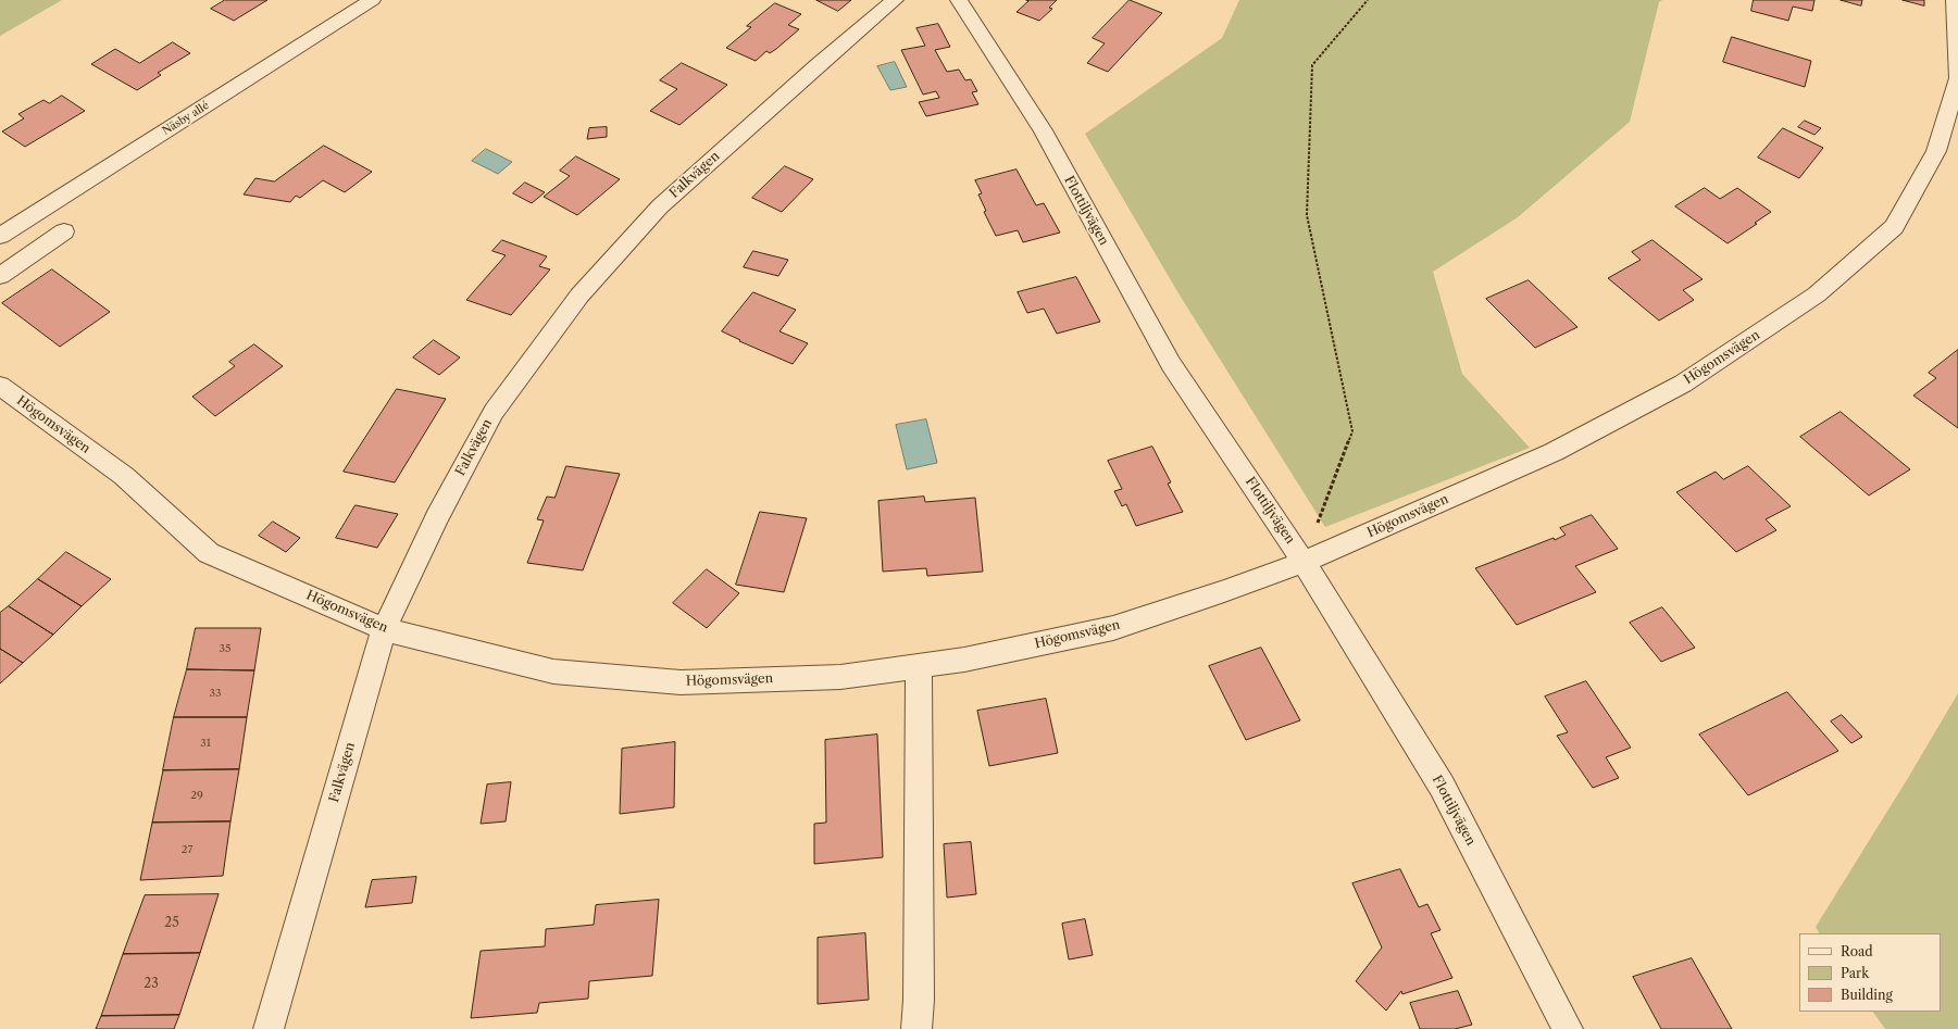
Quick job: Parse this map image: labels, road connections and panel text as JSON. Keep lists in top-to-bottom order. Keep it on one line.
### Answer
{"streets":{"street":["Näsby allé","Falkvägen","Flottiljvägen","Högomsvägen"]},"crossings":[["Falkvägen","Högomsvägen"],["Flottiljvägen","Högomsvägen"]],"house_numbers":["35","33","31","29","27","25","23"],"legend":["Road","Park","Building"]}
